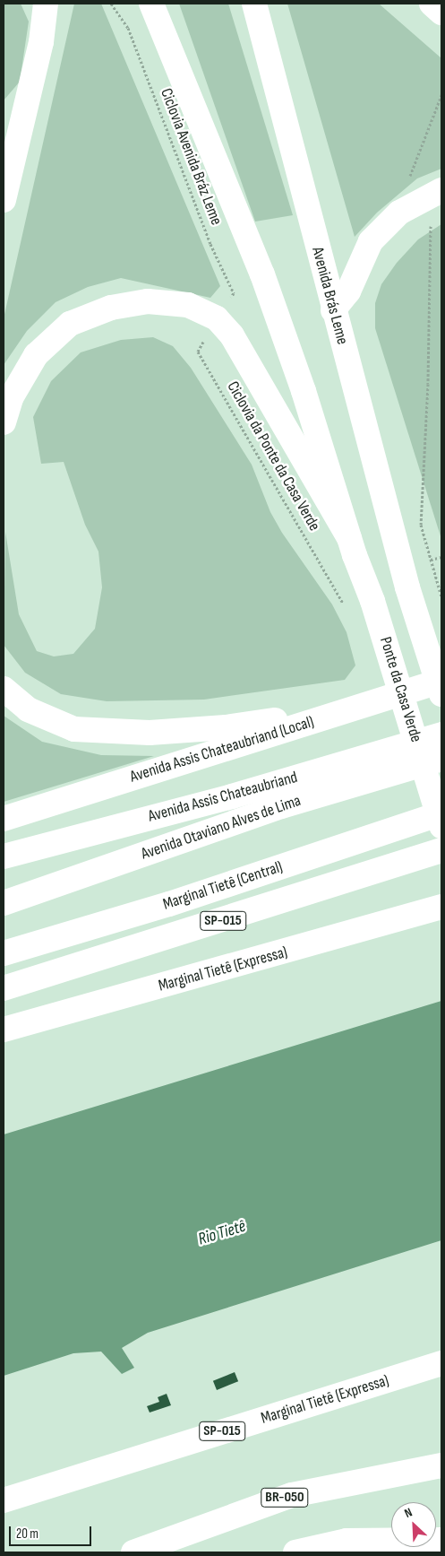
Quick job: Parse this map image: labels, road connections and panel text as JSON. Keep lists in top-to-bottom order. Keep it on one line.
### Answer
{"streets":{"main road":["Avenida Brás Leme","Ponte da Casa Verde","Avenida Assis Chateaubriand (Local)","Avenida Assis Chateaubriand","Avenida Otaviano Alves de Lima","Marginal Tietê (Central)","SP-015","Marginal Tietê (Expressa)","BR-050"],"path":["Ciclovia Avenida Bráz Leme","Ciclovia da Ponte da Casa Verde"]},"crossings":[["Ciclovia Avenida Bráz Leme","Ciclovia da Ponte da Casa Verde"]],"water":["Rio Tietê"],"scale_bar":"20 m","north":"top left"}
